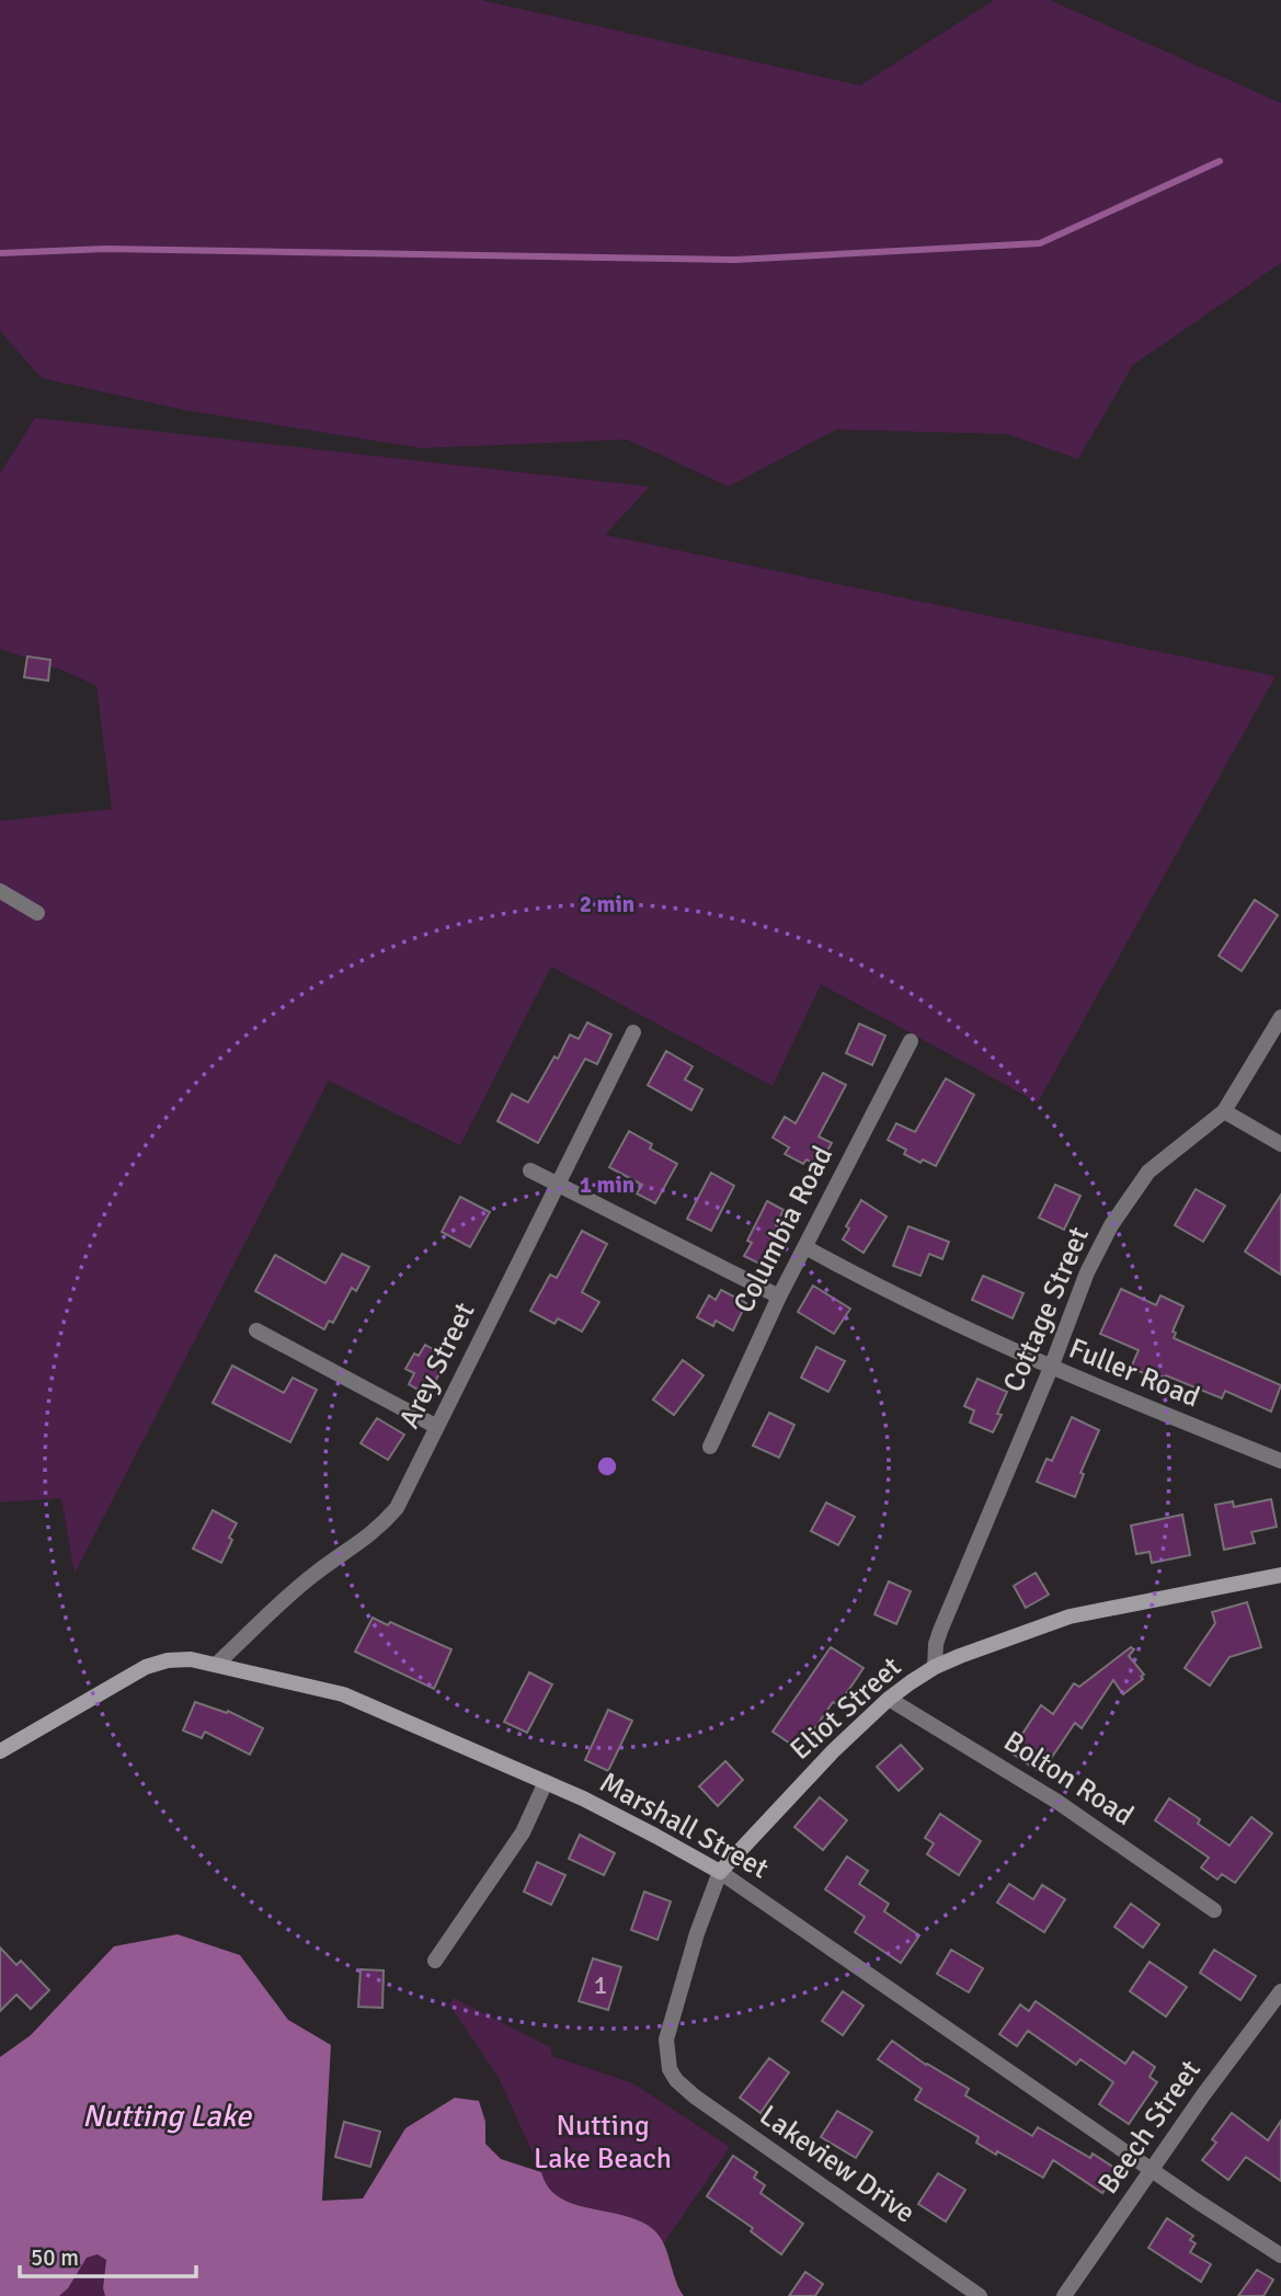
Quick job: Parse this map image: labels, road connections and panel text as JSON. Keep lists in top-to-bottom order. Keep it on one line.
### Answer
{"streets":{"street":["Columbia Road","Cottage Street","Arey Street","Fuller Road","Eliot Street","Bolton Road","Marshall Street","Beech Street","Lakeview Drive"]},"crossings":[["Columbia Road","Fuller Road"],["Cottage Street","Fuller Road"],["Cottage Street","Eliot Street"],["Arey Street","Marshall Street"],["Eliot Street","Bolton Road"],["Eliot Street","Marshall Street"],["Eliot Street","Lakeview Drive"],["Marshall Street","Beech Street"]],"water":["Nutting Lake"],"parks":["Nutting Lake Beach"],"house_numbers":["1"],"scale_bar":"50 m","rings":["2 min","1 min"]}
